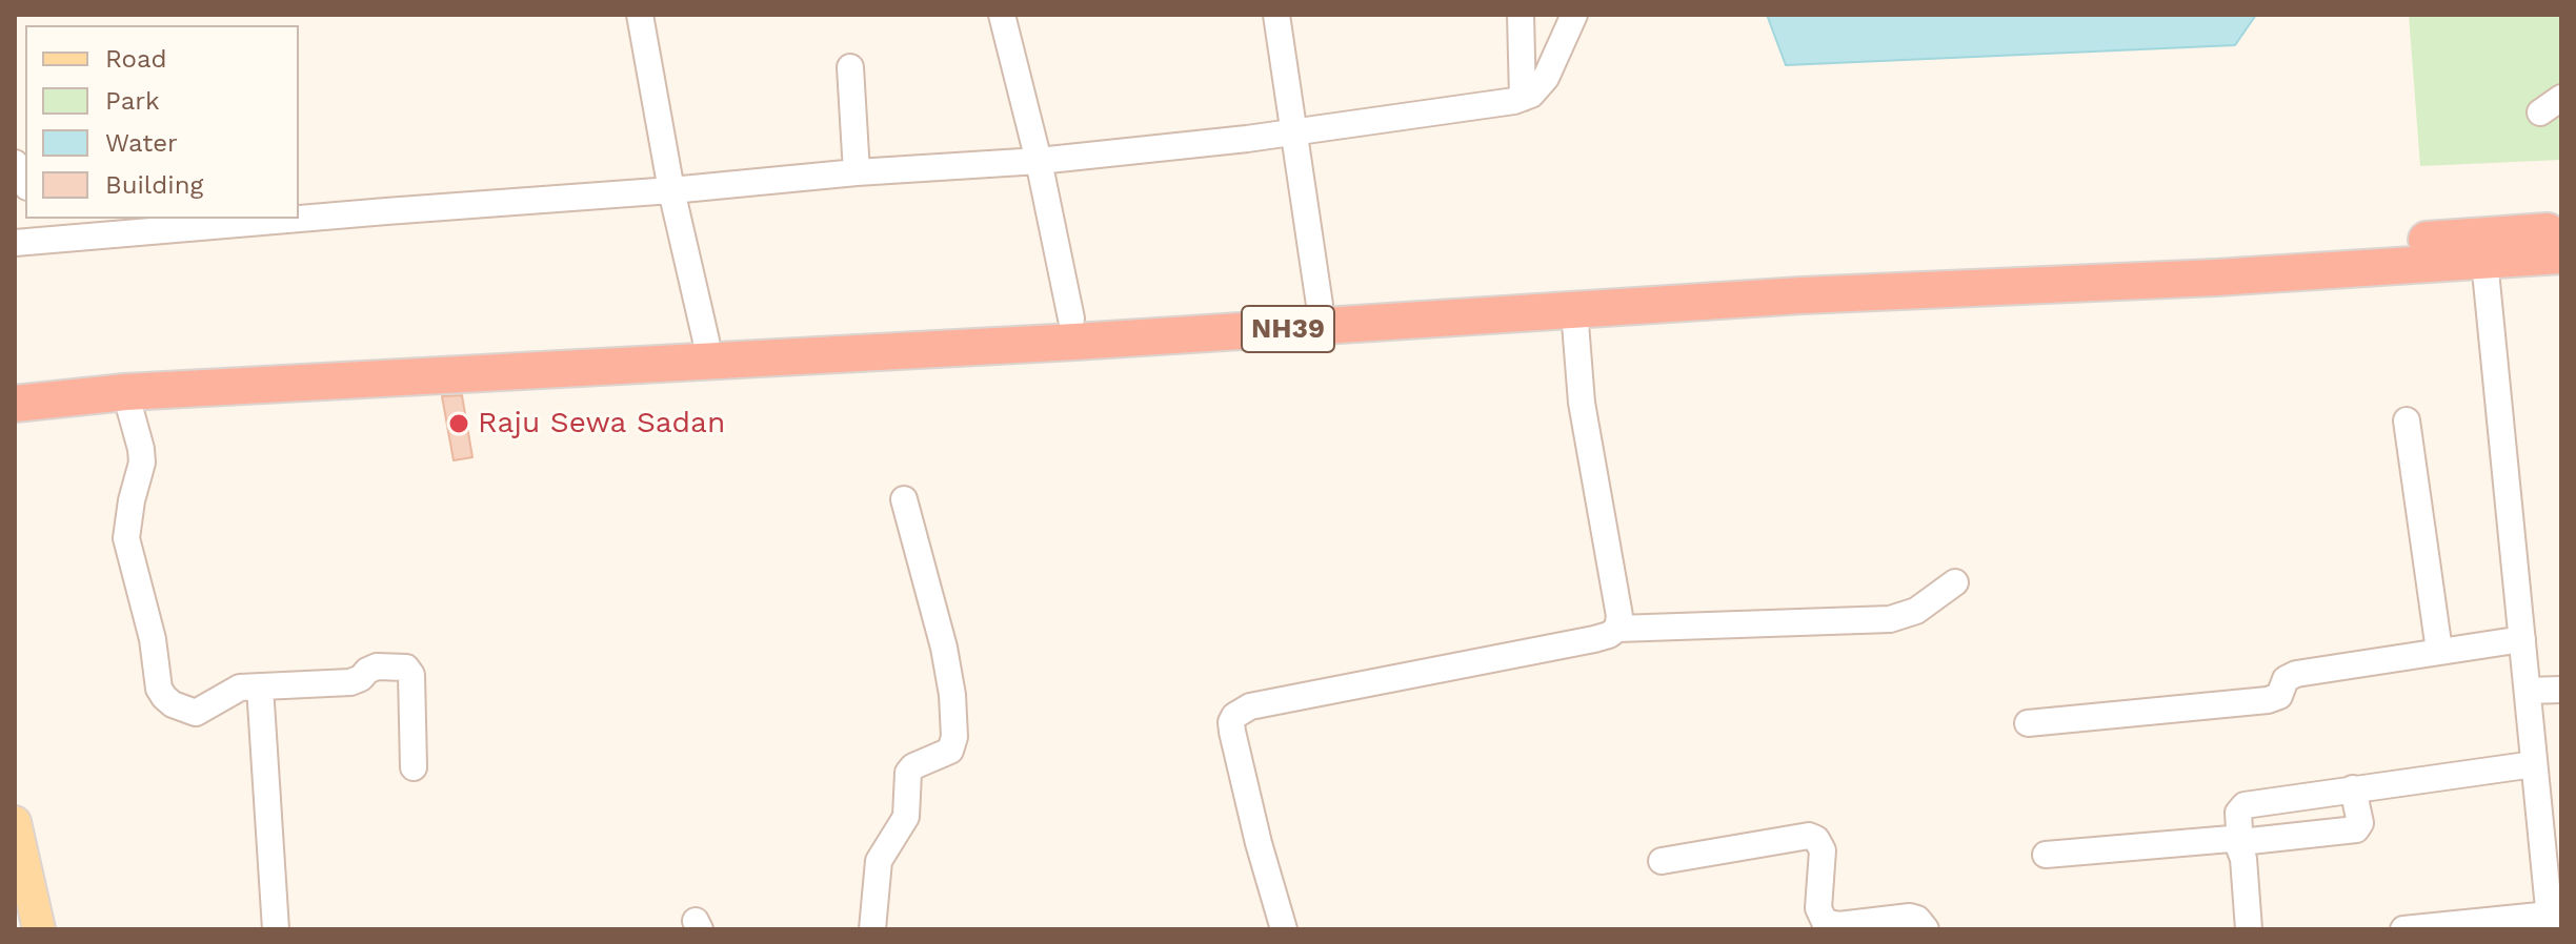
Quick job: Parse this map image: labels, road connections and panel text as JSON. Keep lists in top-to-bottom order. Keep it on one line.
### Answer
{"streets":{"highway":["NH39"]},"places":["Raju Sewa Sadan"],"legend":["Road","Park","Water","Building"]}
